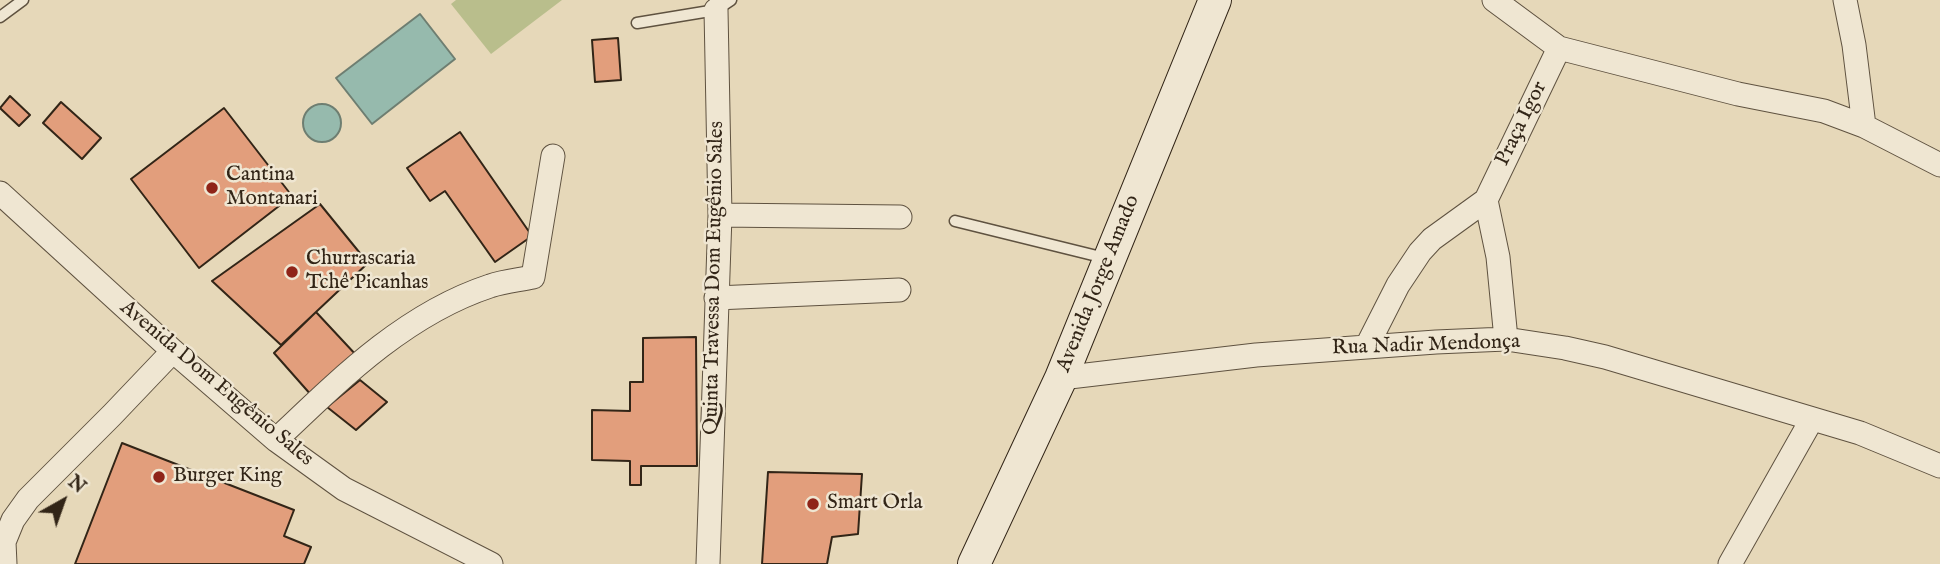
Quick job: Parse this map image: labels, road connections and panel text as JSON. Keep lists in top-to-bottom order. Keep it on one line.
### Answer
{"streets":{"main road":["Avenida Jorge Amado"],"street":["Praça Igor","Quinta Travessa Dom Eugênio Sales","Rua Nadir Mendonça","Avenida Dom Eugênio Sales"]},"crossings":[["Praça Igor","Rua Nadir Mendonça"],["Avenida Jorge Amado","Rua Nadir Mendonça"]],"places":["Cantina Montanari","Churrascaria Tchê Picanhas","Burger King","Smart Orla"],"north":"top right"}
